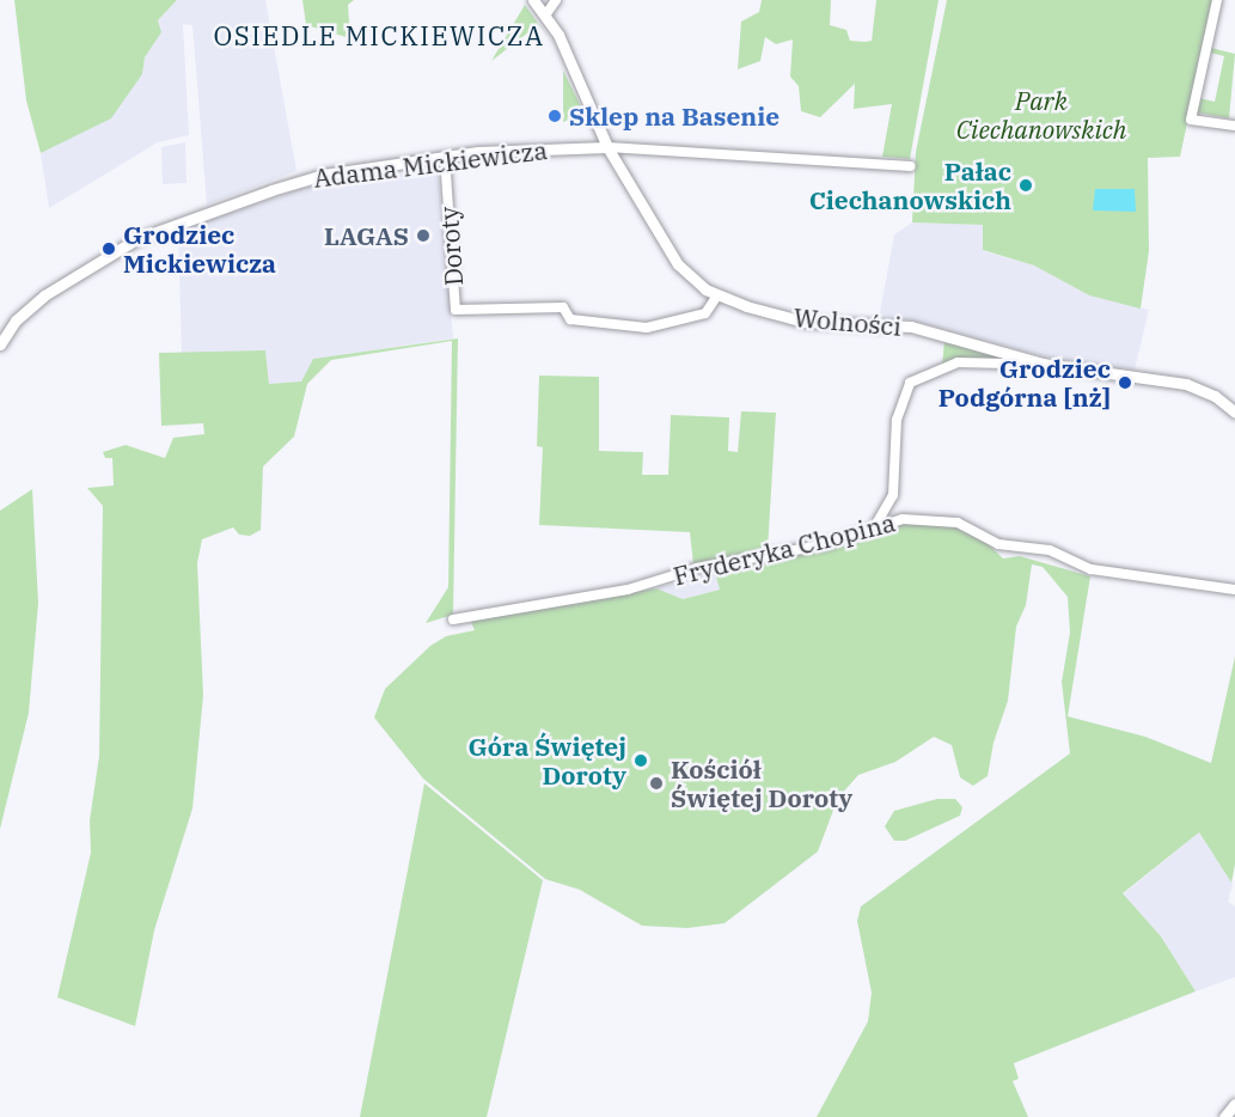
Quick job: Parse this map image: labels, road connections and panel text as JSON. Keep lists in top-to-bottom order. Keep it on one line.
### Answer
{"streets":{"street":["Adama Mickiewicza","Doroty","Wolności","Fryderyka Chopina"]},"crossings":[["Adama Mickiewicza","Doroty"],["Adama Mickiewicza","Wolności"],["Doroty","Wolności"]],"districts":["OSIEDLE MICKIEWICZA"],"parks":["Park Ciechanowskich"],"places":["Sklep na Basenie","Pałac Ciechanowskich","LAGAS","Grodziec Mickiewicza","Grodziec Podgórna [nż]","Góra Świętej Doroty","Kościół Świętej Doroty"]}
